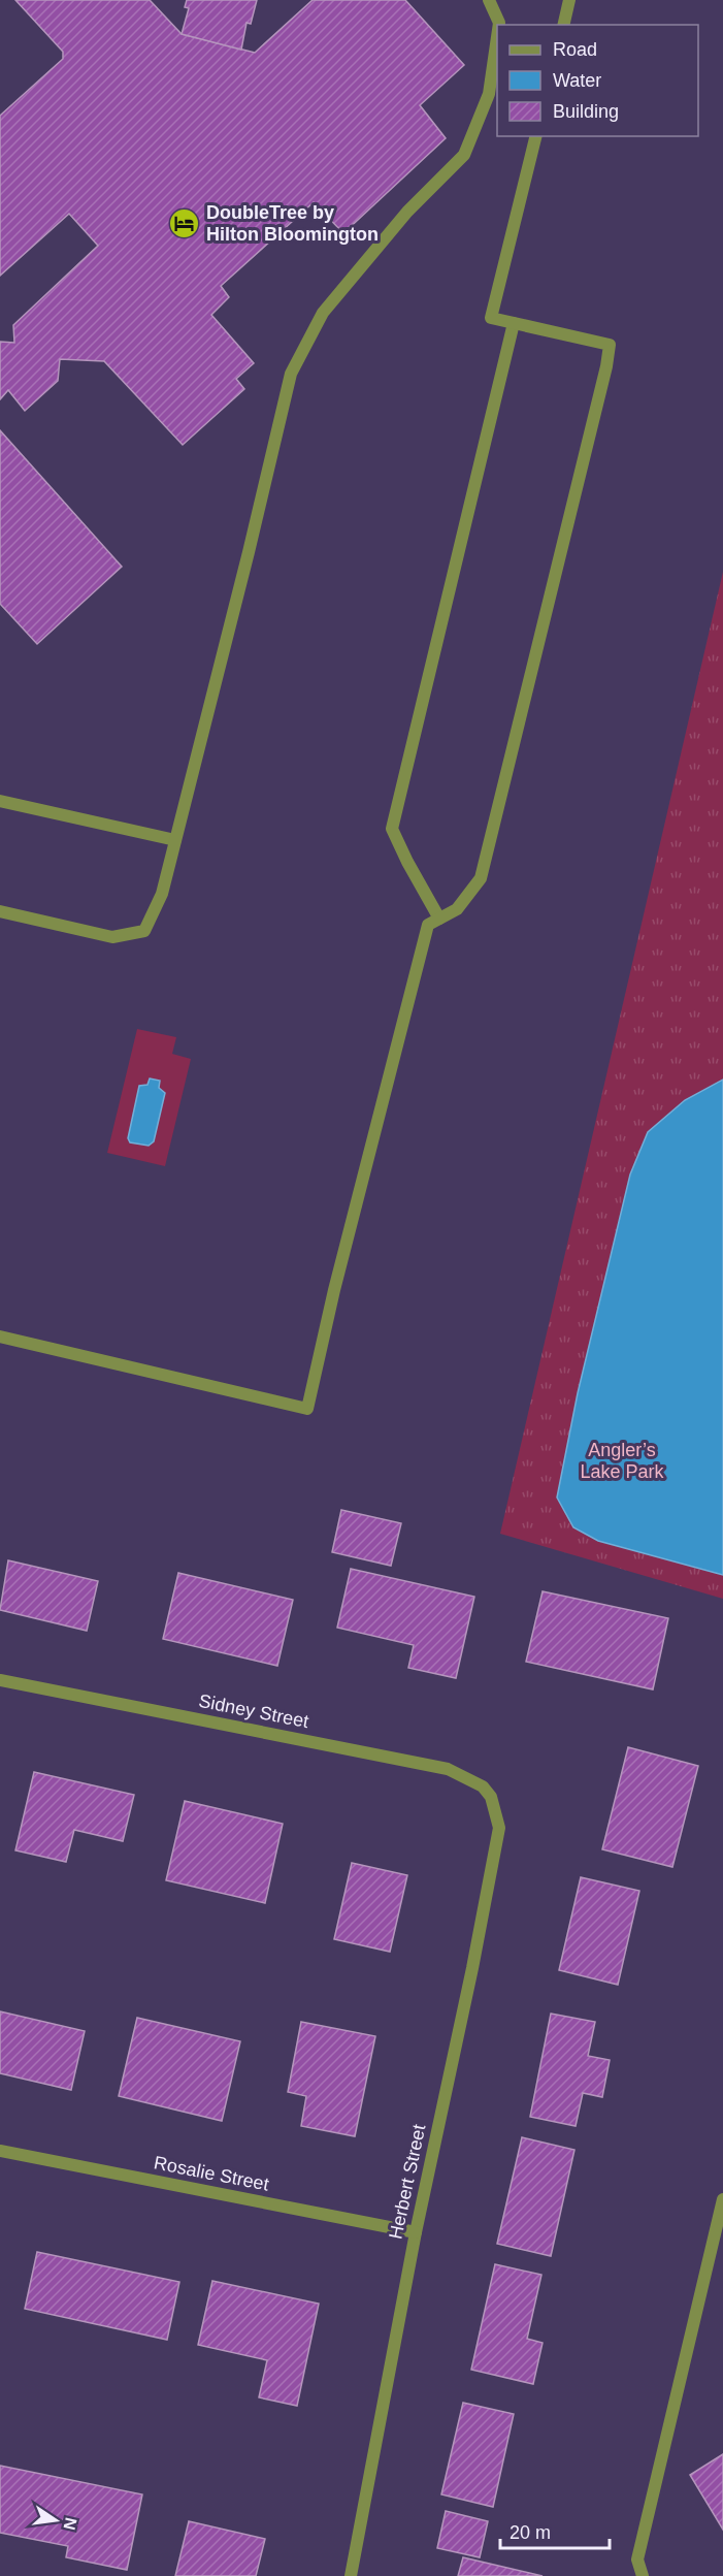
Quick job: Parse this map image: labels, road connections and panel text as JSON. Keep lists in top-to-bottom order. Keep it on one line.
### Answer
{"streets":{"street":["Sidney Street","Rosalie Street","Herbert Street"]},"crossings":[["Sidney Street","Herbert Street"],["Rosalie Street","Herbert Street"]],"parks":["Angler’s Lake Park"],"places":{"hotel":["DoubleTree by Hilton Bloomington"]},"legend":["Road","Water","Building"],"scale_bar":"20 m","north":"right"}
